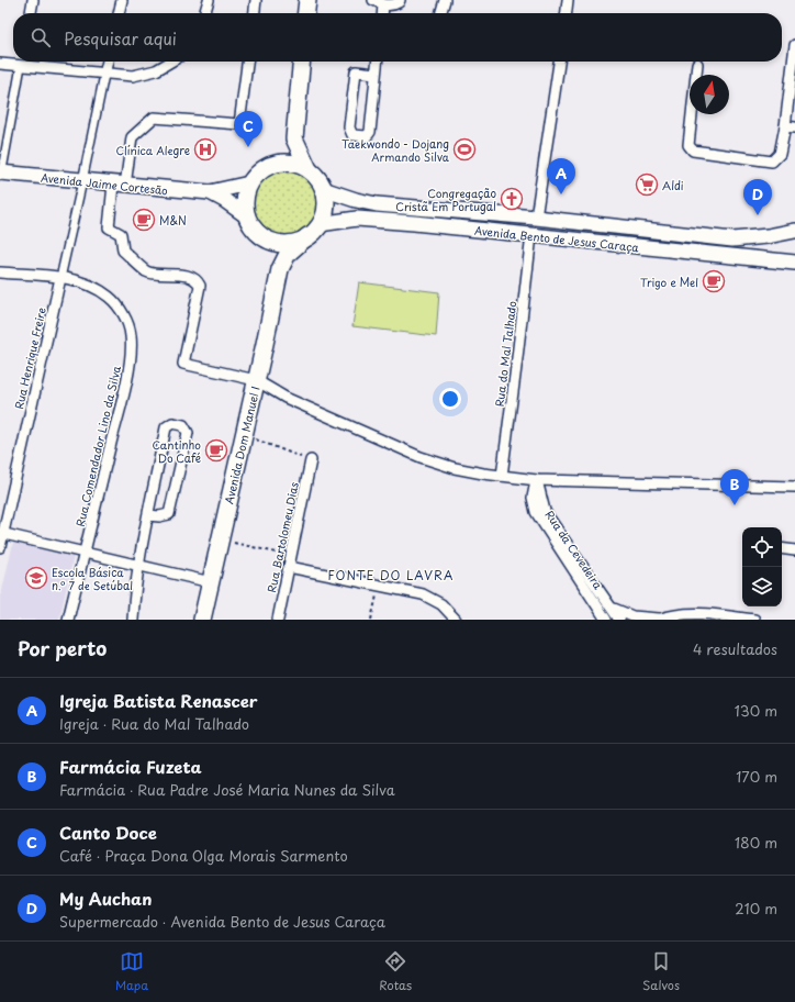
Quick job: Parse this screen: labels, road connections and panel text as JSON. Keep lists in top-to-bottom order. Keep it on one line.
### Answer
{"streets":{"main road":["Avenida Jaime Cortesão","Avenida Bento de Jesus Caraça","Avenida Dom Manuel I"],"street":["Rua do Mal Talhado","Rua Henrique Freire","Rua Comendador Lino da Silva","Rua Bartolomeu Dias","Rua da Cevedeira"]},"crossings":[["Avenida Jaime Cortesão","Avenida Bento de Jesus Caraça"],["Avenida Jaime Cortesão","Avenida Dom Manuel I"],["Avenida Bento de Jesus Caraça","Rua do Mal Talhado"],["Avenida Bento de Jesus Caraça","Avenida Dom Manuel I"],["Rua Henrique Freire","Rua Comendador Lino da Silva"]],"districts":["FONTE DO LAVRA"],"places":{"hospital":["Clínica Alegre"],"sports":["Taekwondo - Dojang Armando Silva"],"supermarket":["Aldi"],"church":["Congregação Cristã Em Portugal"],"cafe":["M&N","Trigo e Mel","Cantinho Do Café"],"school or university":["Escola Básica n.º 7 de Setúbal"]},"north":"top","page":{"search":"Pesquisar aqui","pins":["C","A","D","B"],"heading":["Por perto","4 resultados"],"list":[{"mark":"A","name":"Igreja Batista Renascer","note":"Igreja · Rua do Mal Talhado","value":"130 m"},{"mark":"B","name":"Farmácia Fuzeta","note":"Farmácia · Rua Padre José Maria Nunes da Silva","value":"170 m"},{"mark":"C","name":"Canto Doce","note":"Café · Praça Dona Olga Morais Sarmento","value":"180 m"},{"mark":"D","name":"My Auchan","note":"Supermercado · Avenida Bento de Jesus Caraça","value":"210 m"}],"nav":["Mapa","Rotas","Salvos"]}}
